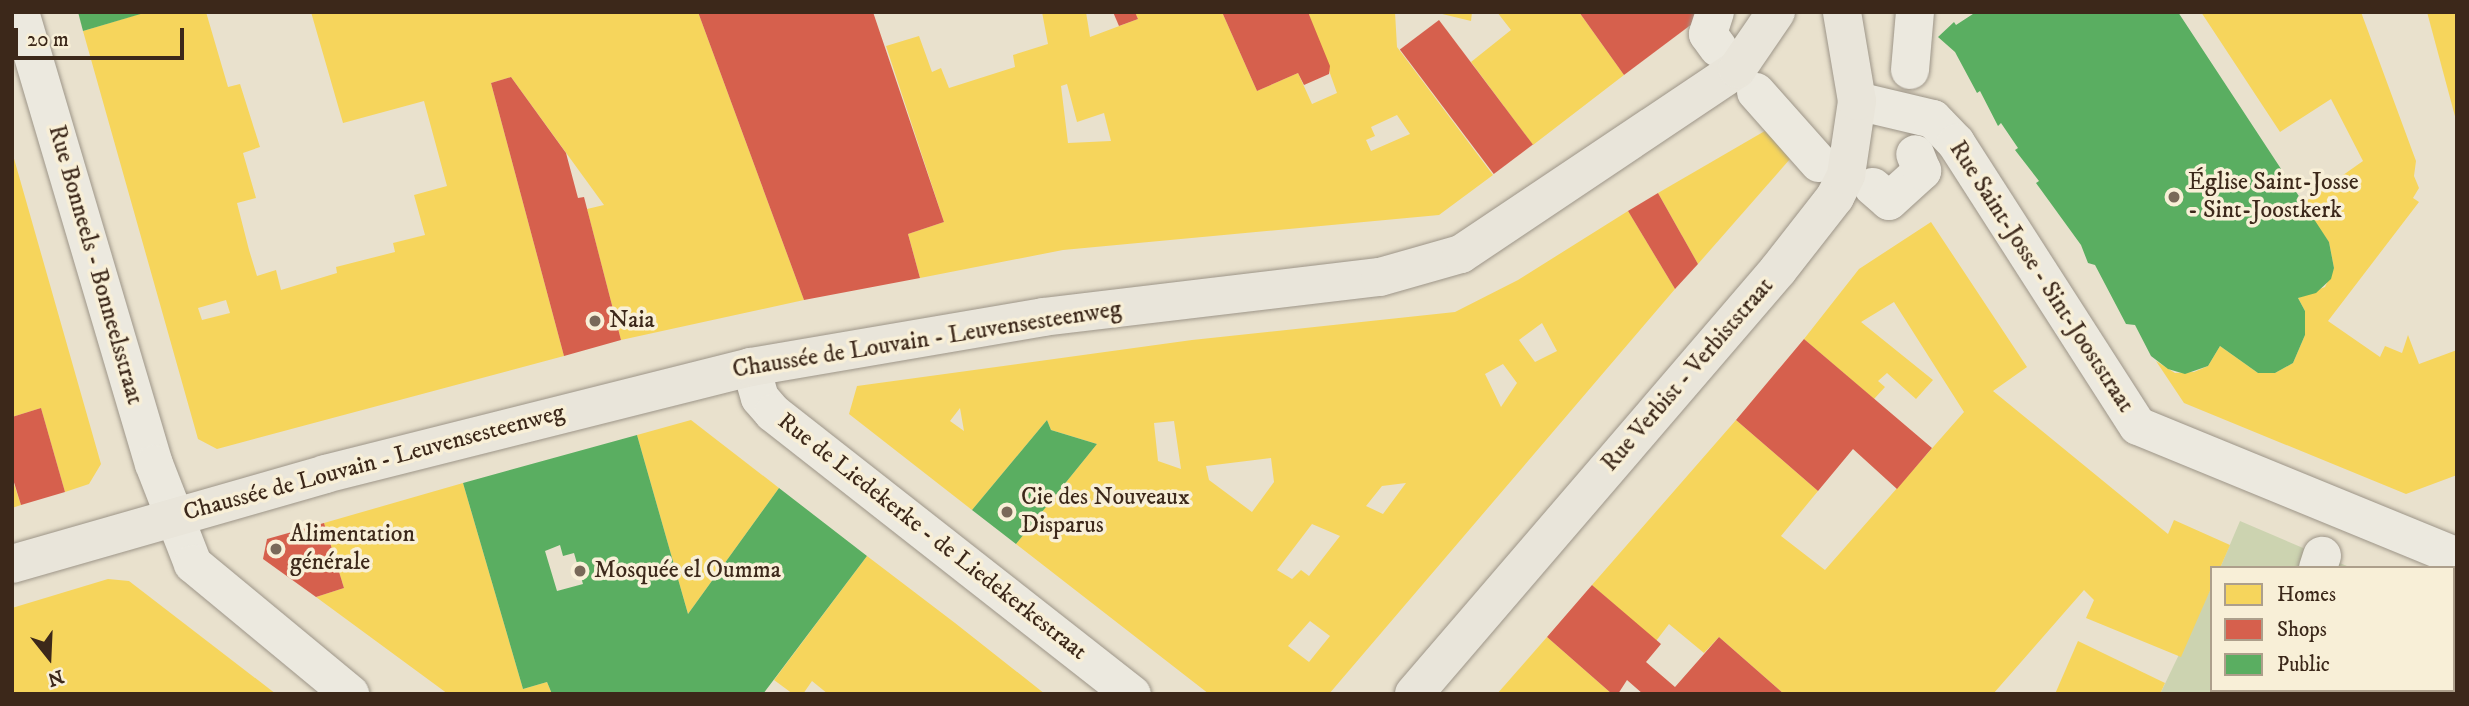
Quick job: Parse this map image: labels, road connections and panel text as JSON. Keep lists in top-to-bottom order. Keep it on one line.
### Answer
{"streets":{"main road":["Chaussée de Louvain - Leuvensesteenweg","Rue Verbist - Verbiststraat"],"street":["Rue Bonneels - Bonneelsstraat","Rue Saint-Josse - Sint-Jooststraat","Rue de Liedekerke - de Liedekerkestraat"]},"crossings":[["Rue Bonneels - Bonneelsstraat","Chaussée de Louvain - Leuvensesteenweg"],["Rue Saint-Josse - Sint-Jooststraat","Rue Verbist - Verbiststraat"],["Chaussée de Louvain - Leuvensesteenweg","Rue de Liedekerke - de Liedekerkestraat"]],"places":["Église Saint-Josse - Sint-Joostkerk","Naia","Cie des Nouveaux Disparus","Alimentation générale","Mosquée el Oumma"],"legend":["Homes","Shops","Public"],"scale_bar":"20 m","north":"bottom"}
